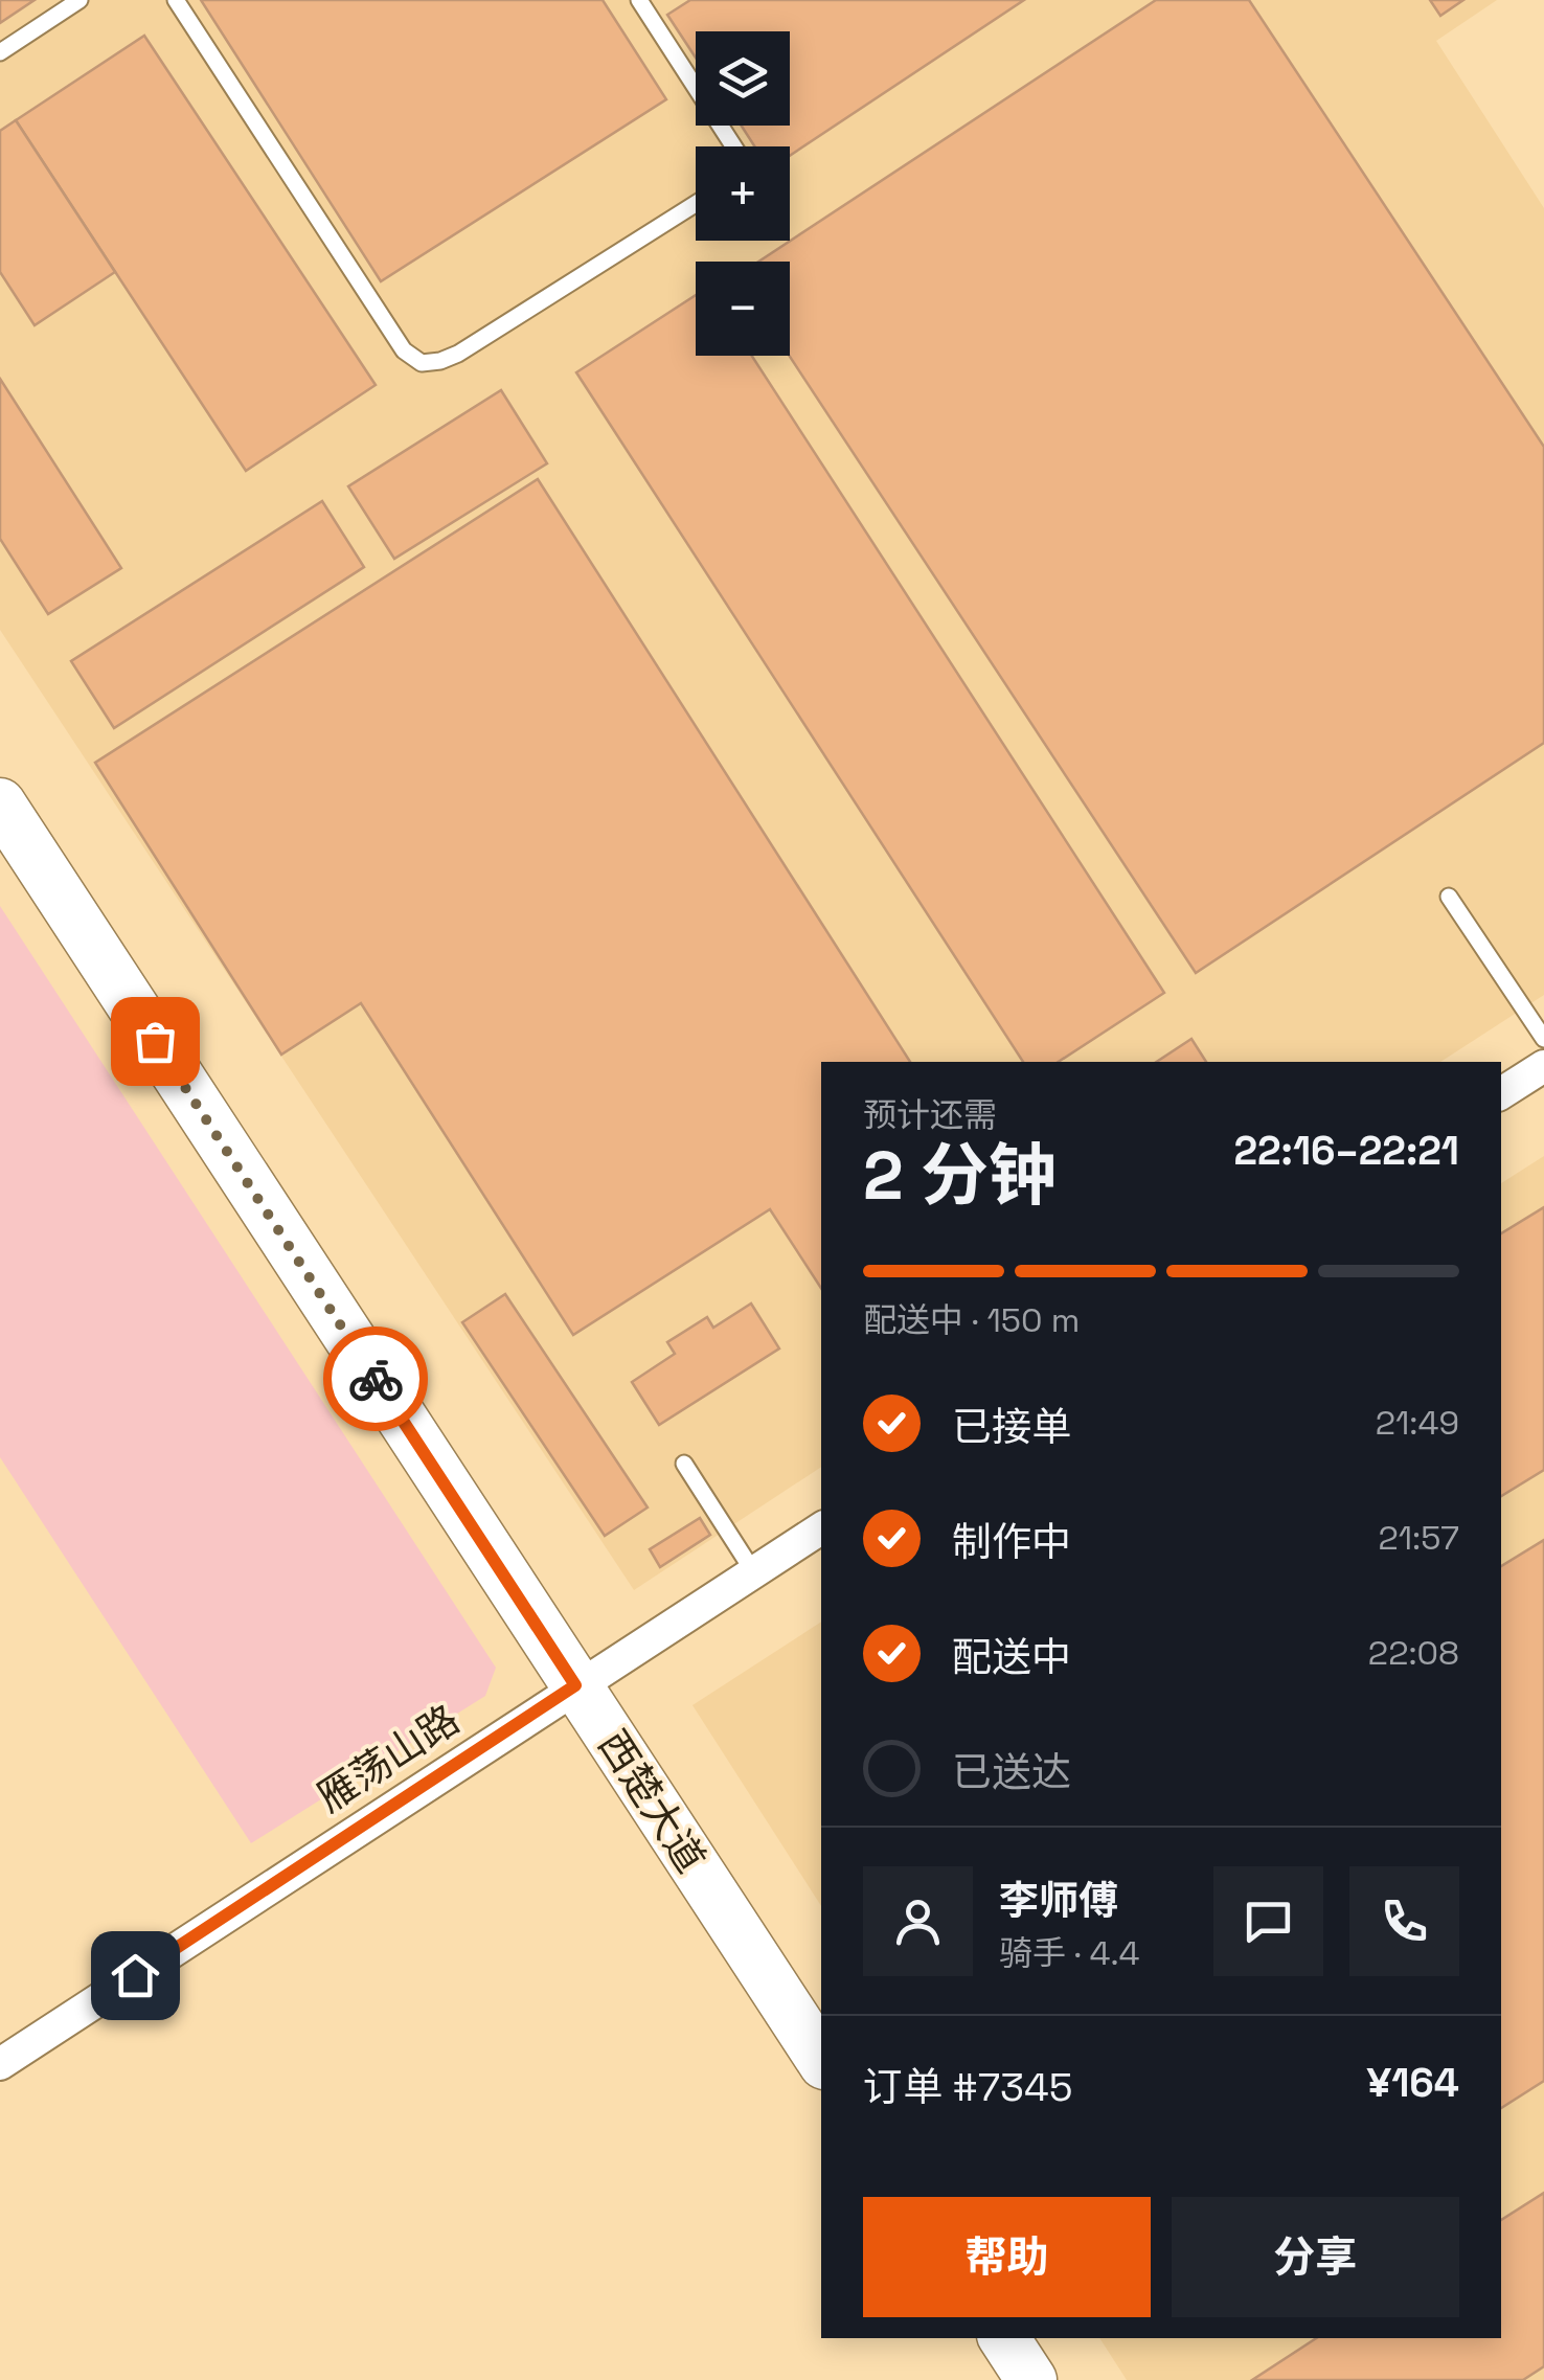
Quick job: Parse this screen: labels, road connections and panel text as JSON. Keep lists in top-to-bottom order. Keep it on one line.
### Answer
{"streets":{"main road":["西楚大道"],"street":["雁荡山路"]},"crossings":[["雁荡山路","西楚大道"]],"page":{"map_buttons":["+","−"],"heading":["2 分钟","预计还需","22:16–22:21"],"panel":["李师傅","骑手 · 4.4","订单 #7345","¥164"],"bar":"配送中 · 150 m","list":[["已接单","21:49"],["制作中","21:57"],["配送中","22:08"],"已送达"],"buttons":["帮助","分享"]}}
